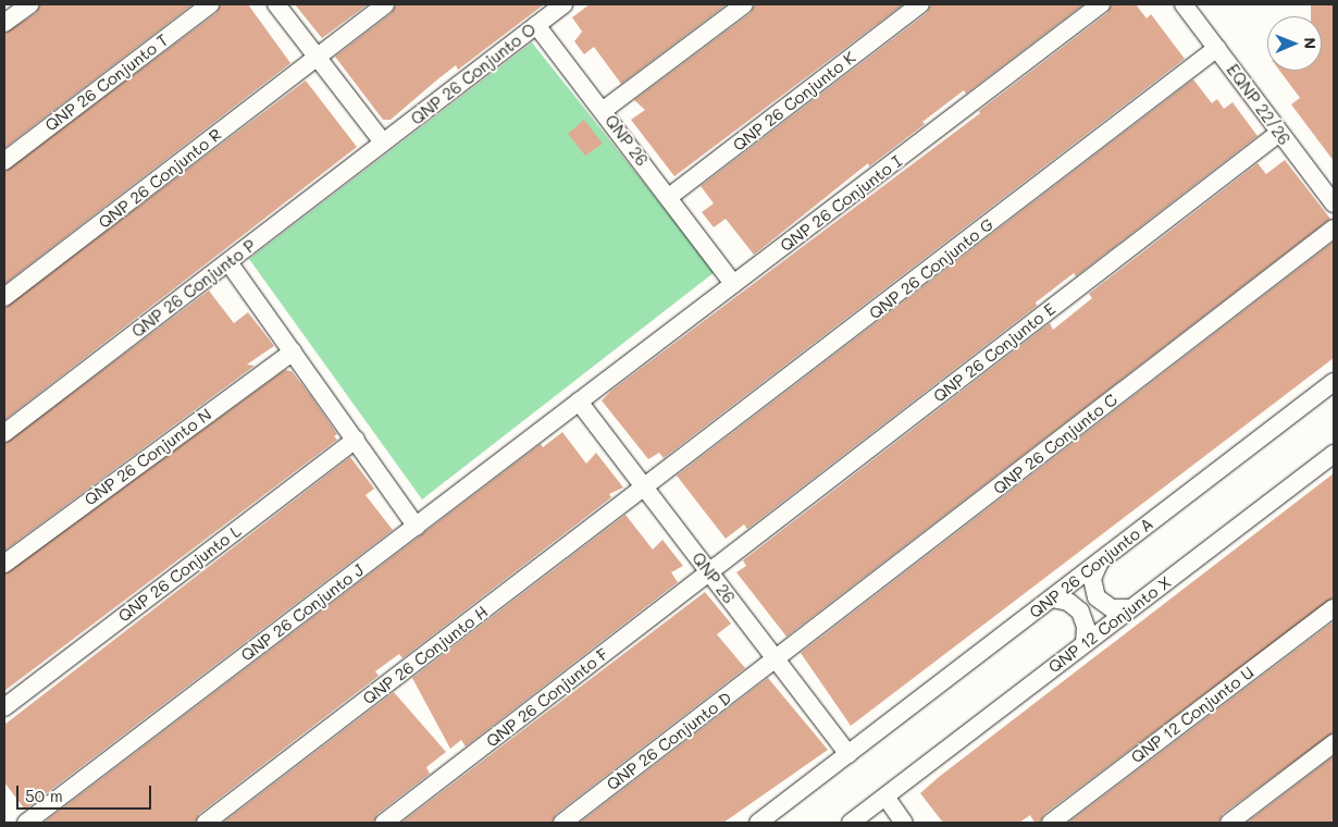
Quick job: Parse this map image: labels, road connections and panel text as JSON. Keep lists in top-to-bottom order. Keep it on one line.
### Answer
{"streets":{"street":["QNP 26 Conjunto O","QNP 26 Conjunto T","QNP 26 Conjunto K","EQNP 22/26","QNP 26","QNP 26 Conjunto R","QNP 26 Conjunto I","QNP 26 Conjunto G","QNP 26 Conjunto P","QNP 26 Conjunto E","QNP 26 Conjunto C","QNP 26 Conjunto N","QNP 26 Conjunto A","QNP 26 Conjunto L","QNP 26 Conjunto J","QNP 12 Conjunto X","QNP 26 Conjunto H","QNP 26 Conjunto F","QNP 12 Conjunto U","QNP 26 Conjunto D"]},"crossings":[["QNP 26 Conjunto O","QNP 26"],["QNP 26 Conjunto O","QNP 26 Conjunto P"],["QNP 26 Conjunto K","QNP 26"],["EQNP 22/26","QNP 26 Conjunto G"],["EQNP 22/26","QNP 26 Conjunto E"],["QNP 26","QNP 26 Conjunto I"],["QNP 26","QNP 26 Conjunto G"],["QNP 26","QNP 26 Conjunto E"],["QNP 26","QNP 26 Conjunto C"],["QNP 26","QNP 26 Conjunto A"],["QNP 26","QNP 26 Conjunto J"],["QNP 26","QNP 26 Conjunto H"],["QNP 26","QNP 26 Conjunto F"],["QNP 26","QNP 26 Conjunto D"],["QNP 26 Conjunto I","QNP 26 Conjunto J"],["QNP 26 Conjunto G","QNP 26 Conjunto H"],["QNP 26 Conjunto E","QNP 26 Conjunto F"],["QNP 26 Conjunto C","QNP 26 Conjunto D"]],"scale_bar":"50 m","north":"right"}
